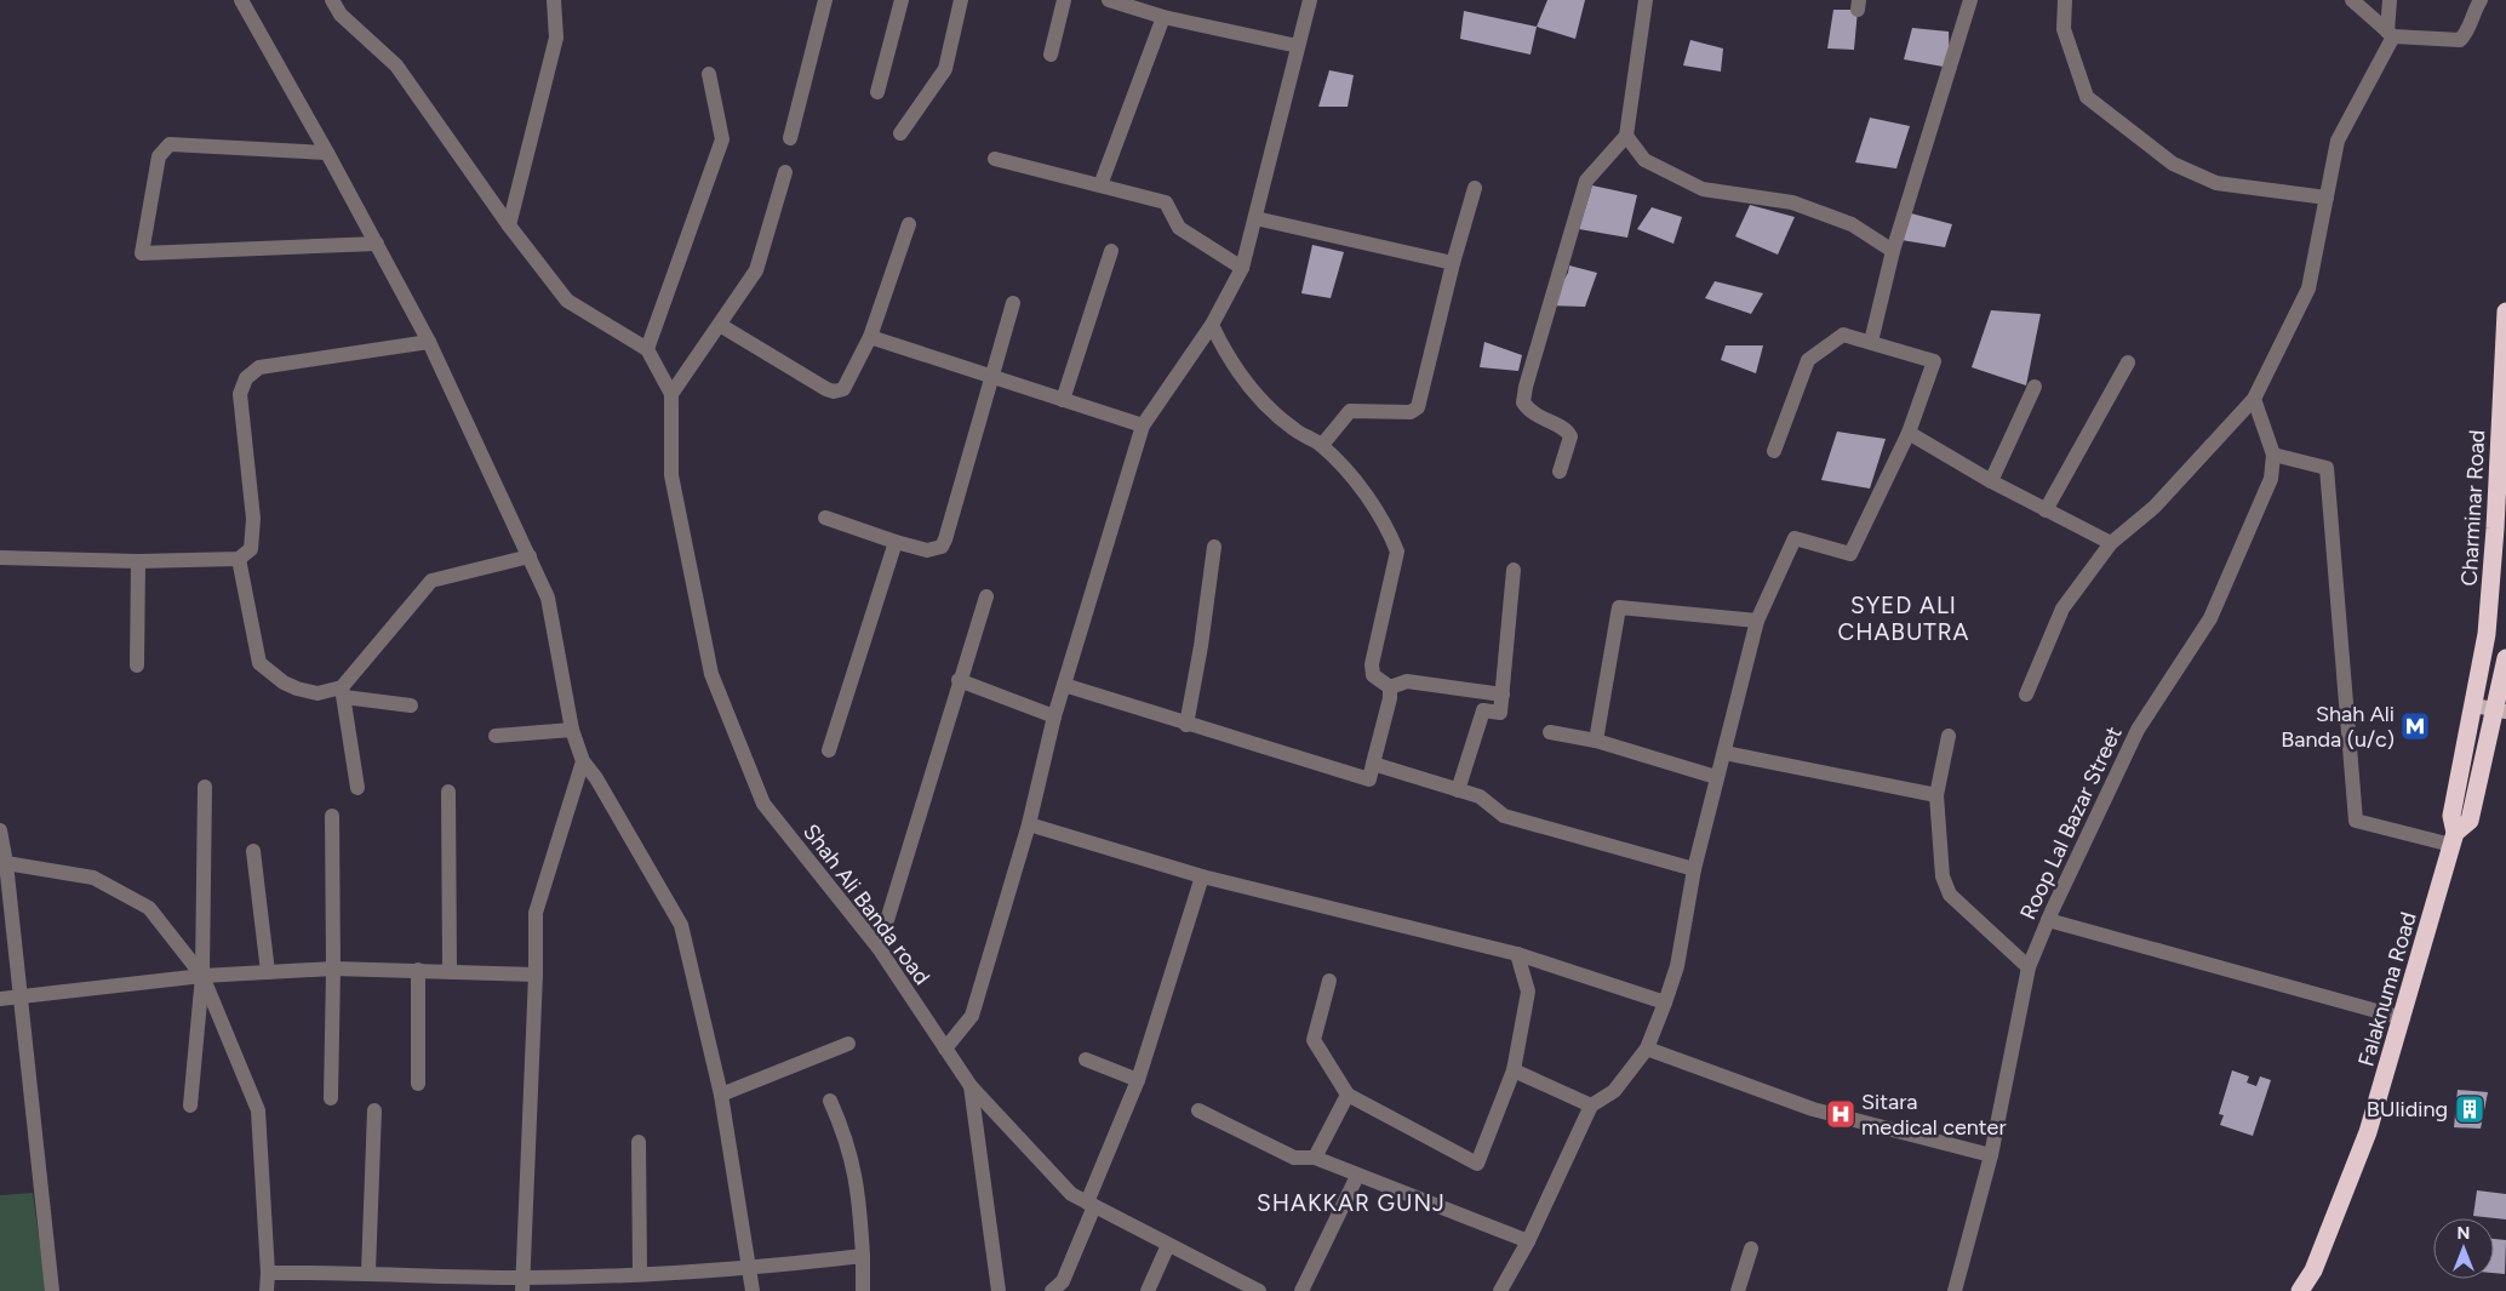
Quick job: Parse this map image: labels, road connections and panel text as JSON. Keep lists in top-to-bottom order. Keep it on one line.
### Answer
{"streets":{"highway":["Charminar Road","Falaknuma Road"],"street":["Roop Lal Bazar Street","Shah Ali Banda road"]},"crossings":[["Charminar Road","Falaknuma Road"]],"districts":["SYED ALI CHABUTRA","SHAKKAR GUNJ"],"places":{"metro station":["Shah Ali Banda (u/c)"],"building":["BUliding"],"hospital":["Sitara medical center"]},"north":"top"}
